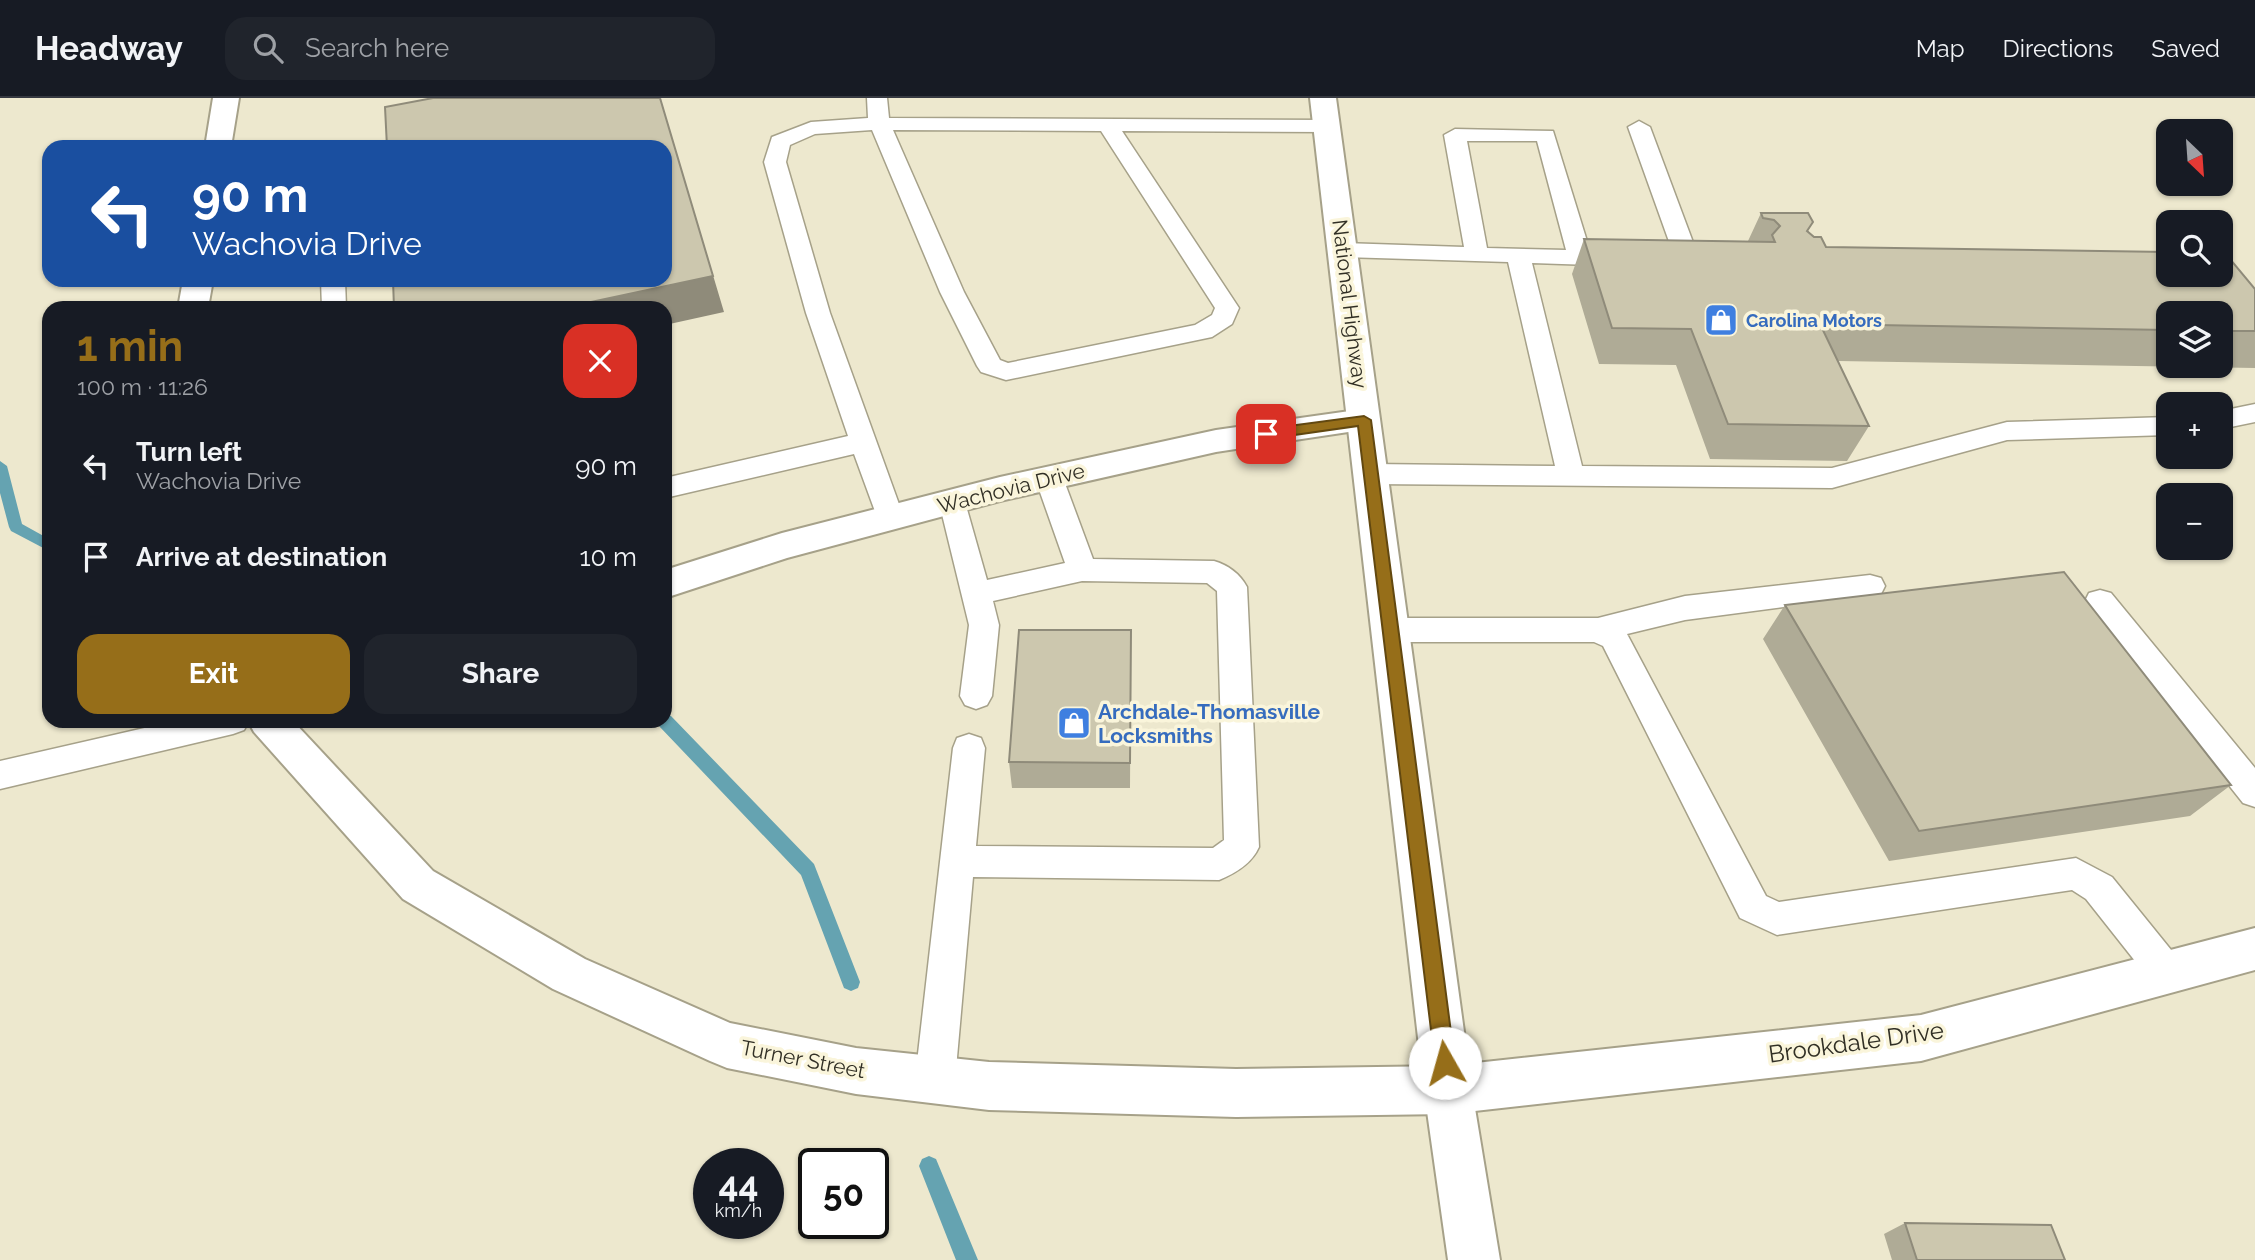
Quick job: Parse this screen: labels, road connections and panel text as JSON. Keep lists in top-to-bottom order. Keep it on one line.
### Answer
{"streets":{"street":["National Highway","Wachovia Drive","Brookdale Drive","Turner Street"]},"crossings":[["National Highway","Wachovia Drive"],["National Highway","Brookdale Drive"],["National Highway","Turner Street"],["Brookdale Drive","Turner Street"]],"places":{"shop":["Carolina Motors","Archdale-Thomasville Locksmiths"]},"north":"bottom right","page":{"header":"Headway","search":"Search here","nav":["Map","Directions","Saved"],"map_buttons":["+","−"],"turn":["90 m","Wachovia Drive"],"heading":["1 min","100 m · 11:26"],"list":[{"name":"Turn left","note":"Wachovia Drive","value":"90 m"},{"name":"Arrive at destination","value":"10 m"}],"buttons":["Exit","Share"],"speed":"44 km/h","limit":"50"}}
